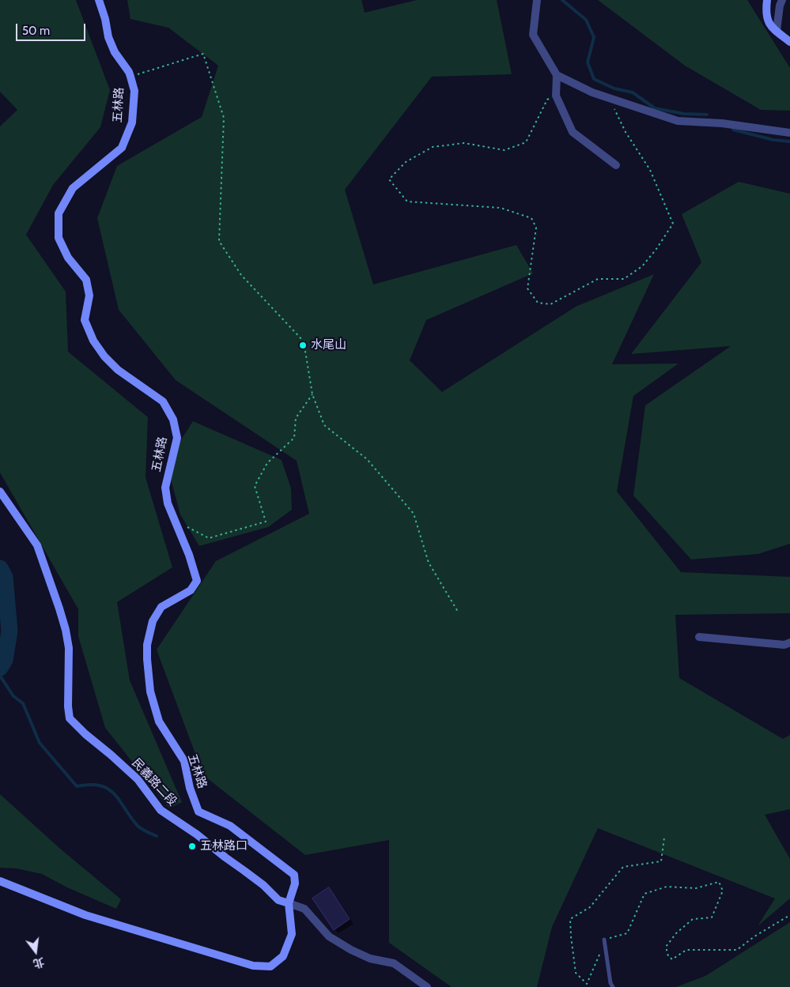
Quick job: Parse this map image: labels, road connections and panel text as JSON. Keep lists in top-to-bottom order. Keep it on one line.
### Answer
{"streets":{"main road":["五林路","民義路二段"]},"crossings":[["五林路","民義路二段"]],"places":["水尾山","五林路口"],"scale_bar":"50 m","north":"bottom"}
